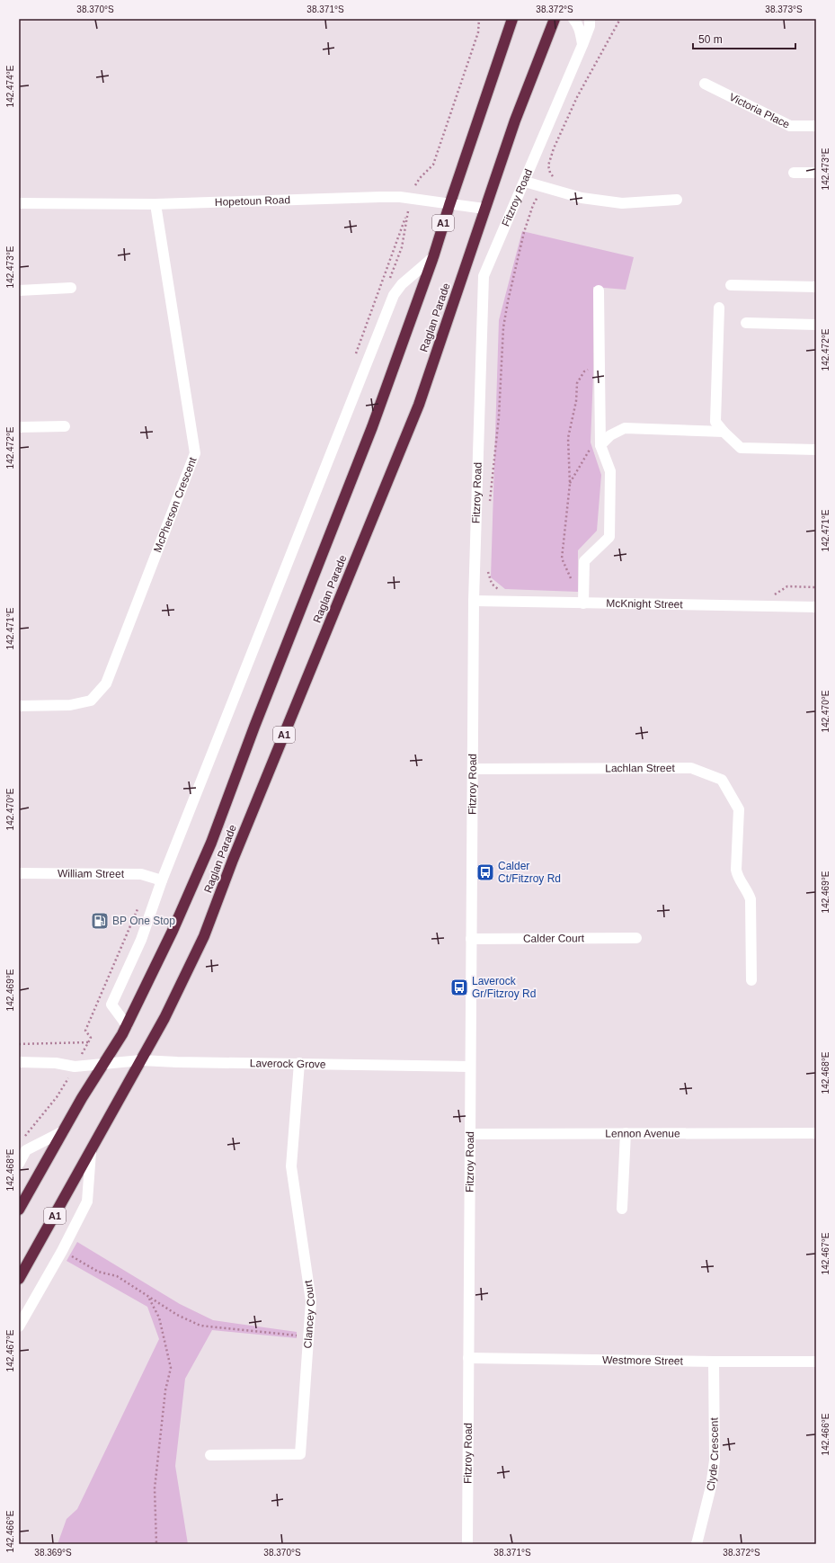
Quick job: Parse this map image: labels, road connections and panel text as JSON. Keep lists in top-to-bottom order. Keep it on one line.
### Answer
{"streets":{"highway":["A1","Raglan Parade"],"street":["Victoria Place","Fitzroy Road","Hopetoun Road","McPherson Crescent","McKnight Street","Lachlan Street","William Street","Calder Court","Laverock Grove","Lennon Avenue","Clancey Court","Westmore Street","Clyde Crescent"]},"crossings":[["Fitzroy Road","McKnight Street"],["Fitzroy Road","Lachlan Street"],["Fitzroy Road","Calder Court"],["Fitzroy Road","Laverock Grove"],["Fitzroy Road","Lennon Avenue"],["Fitzroy Road","Westmore Street"],["Hopetoun Road","Raglan Parade"],["Hopetoun Road","McPherson Crescent"],["Raglan Parade","Laverock Grove"],["Laverock Grove","Clancey Court"],["Westmore Street","Clyde Crescent"]],"places":{"bus stop":["Calder Ct/Fitzroy Rd","Laverock Gr/Fitzroy Rd"],"fuel station":["BP One Stop"]},"scale_bar":"50 m","coordinates":["38.370°S","38.371°S","38.372°S","38.373°S","142.474°E","142.473°E","142.472°E","142.471°E","142.470°E","142.469°E","142.468°E","142.467°E","142.466°E","38.369°S"]}
